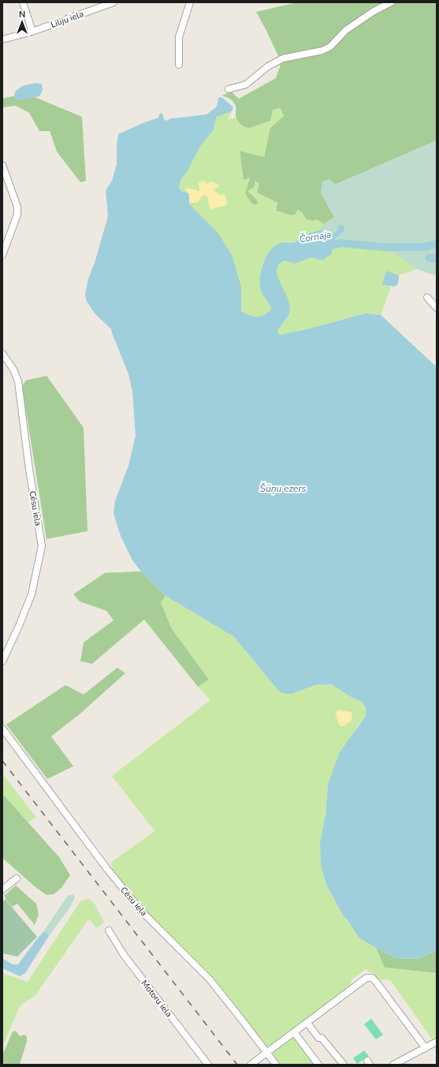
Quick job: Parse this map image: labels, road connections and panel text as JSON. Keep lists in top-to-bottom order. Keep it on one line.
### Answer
{"streets":{"street":["Liliju iela","Cēsu iela","Motoru iela"]},"water":["Čornaja","Šūņu ezers"],"north":"top"}
